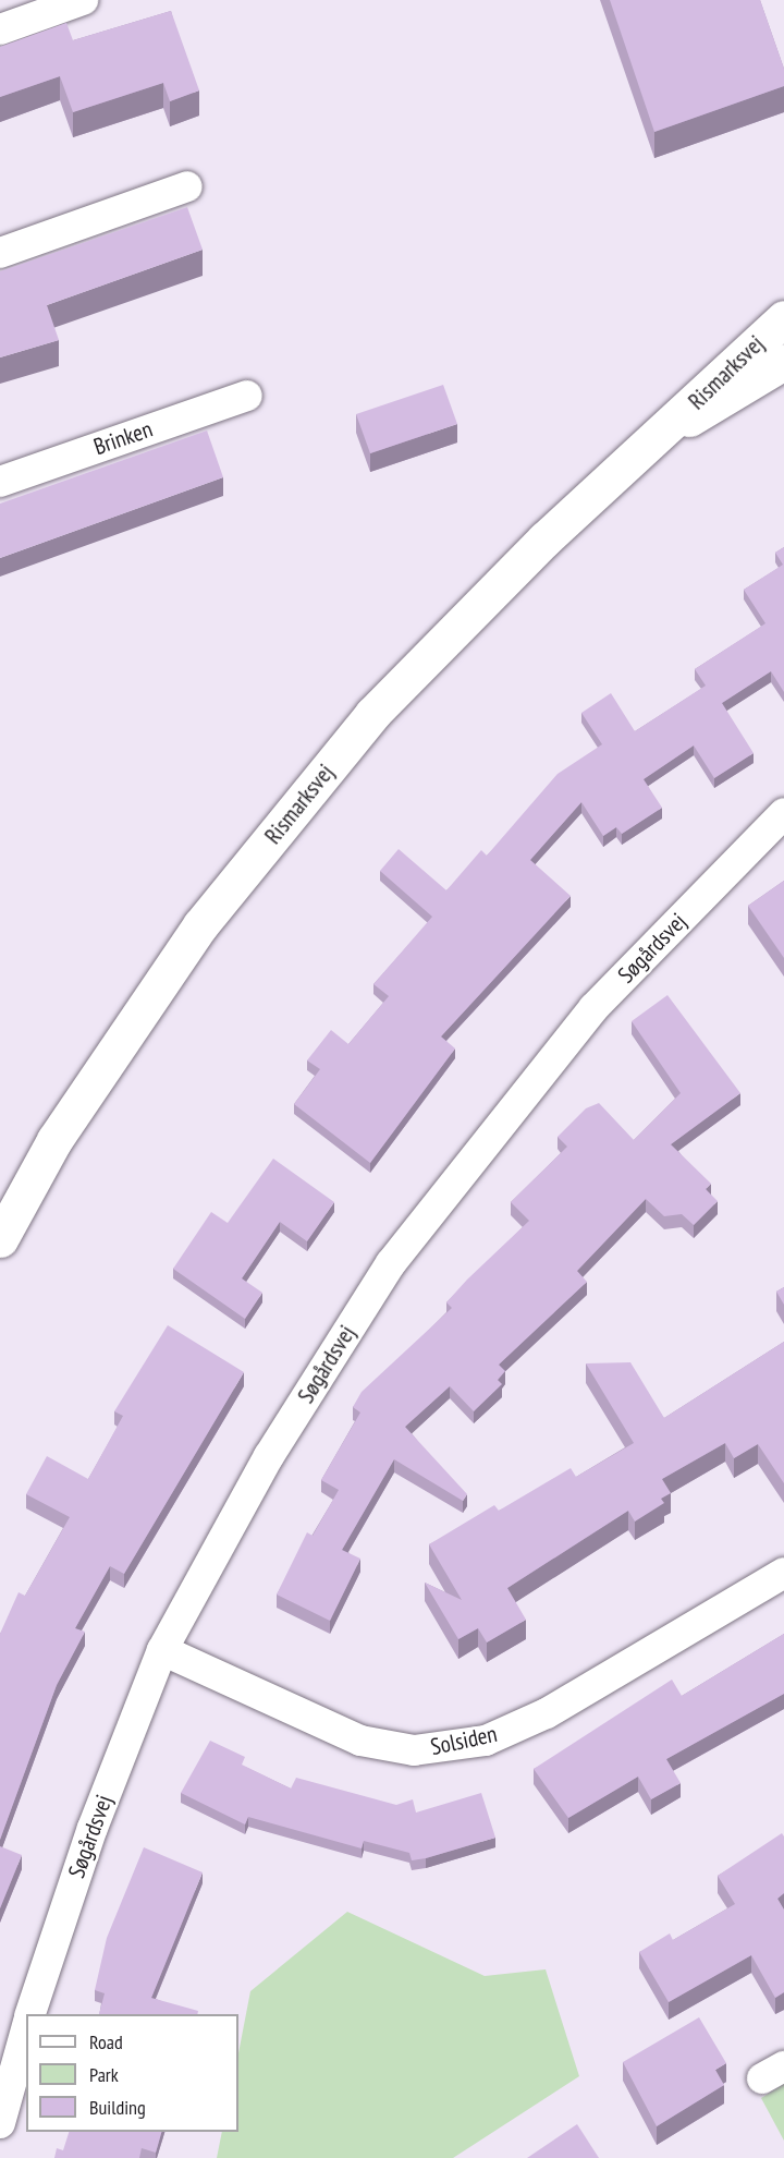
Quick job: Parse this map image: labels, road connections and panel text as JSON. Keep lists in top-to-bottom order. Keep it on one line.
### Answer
{"streets":{"main road":["Rismarksvej"],"street":["Brinken","Søgårdsvej","Solsiden"]},"crossings":[["Søgårdsvej","Solsiden"]],"legend":["Road","Park","Building"]}
